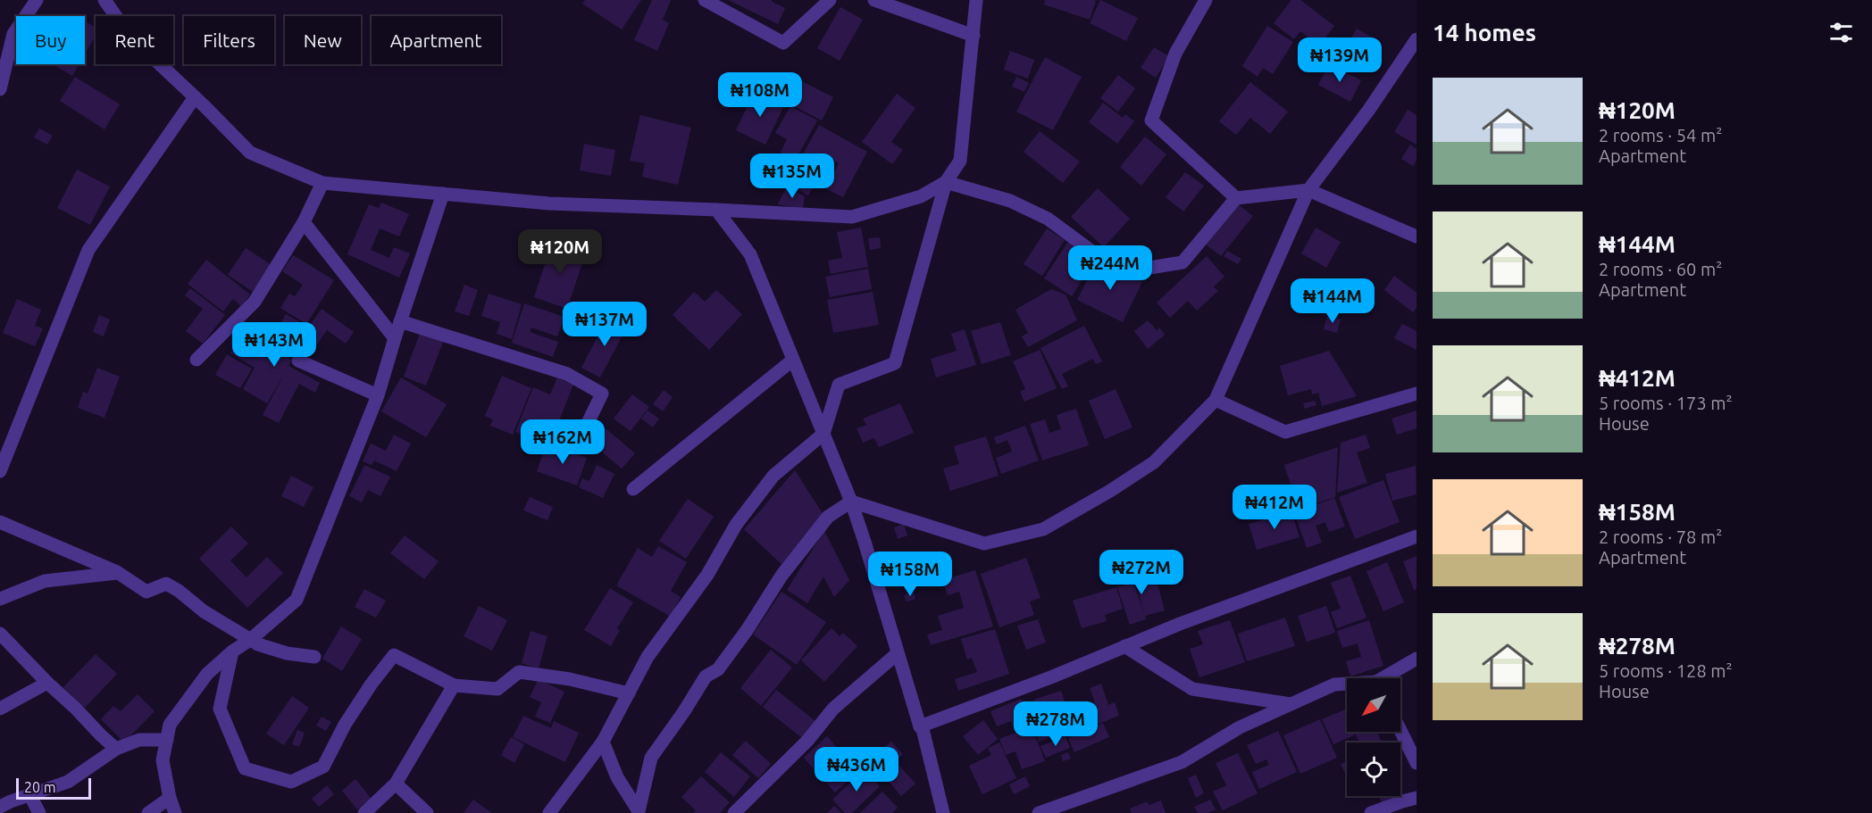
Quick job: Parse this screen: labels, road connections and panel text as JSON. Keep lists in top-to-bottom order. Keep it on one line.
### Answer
{"scale_bar":"20 m","north":"bottom left","page":{"heading":"14 homes","chip":["Buy","Rent","Filters","New","Apartment"],"price":["₦139M","₦108M","₦135M","₦120M","₦244M","₦144M","₦137M","₦143M","₦162M","₦412M","₦272M","₦158M","₦278M","₦436M"],"list":[{"name":"₦120M","note":"2 rooms · 54 m² · Apartment"},{"name":"₦144M","note":"2 rooms · 60 m² · Apartment"},{"name":"₦412M","note":"5 rooms · 173 m² · House"},{"name":"₦158M","note":"2 rooms · 78 m² · Apartment"},{"name":"₦278M","note":"5 rooms · 128 m² · House"}],"scale":"20 m"}}
